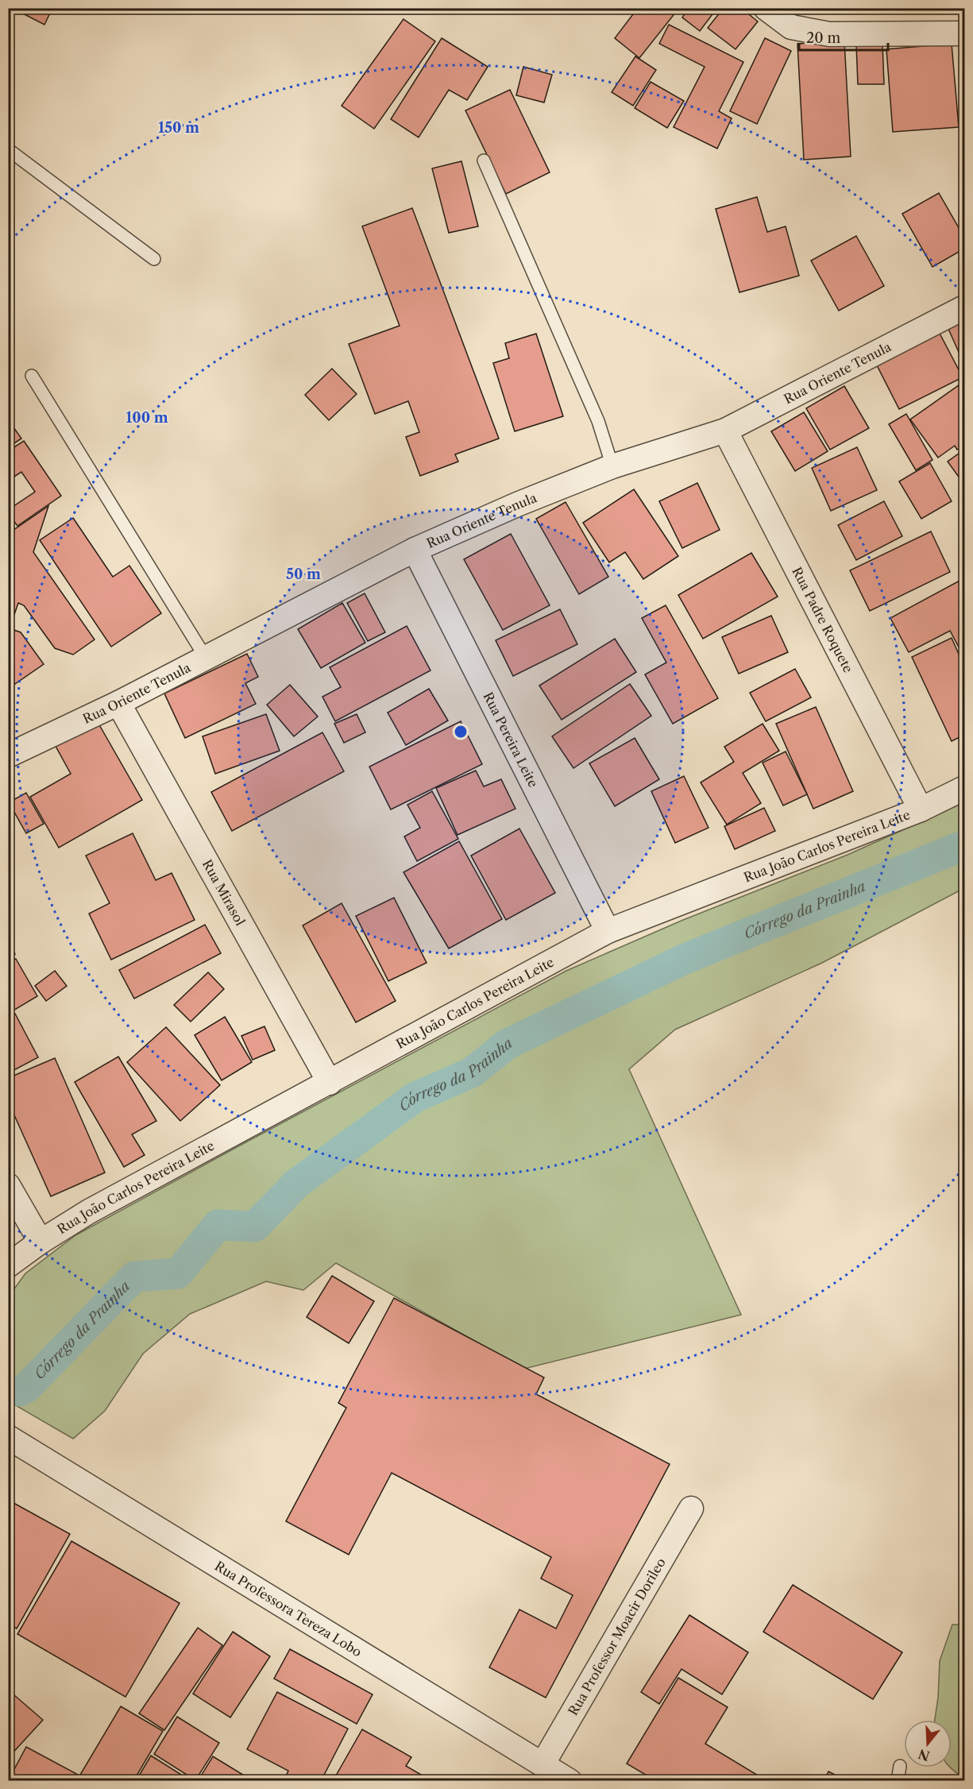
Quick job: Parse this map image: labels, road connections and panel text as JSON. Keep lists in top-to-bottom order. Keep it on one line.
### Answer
{"streets":{"street":["Rua Oriente Tenula","Rua Padre Roquete","Rua Pereira Leite","Rua João Carlos Pereira Leite","Rua Mirasol","Rua Professora Tereza Lobo","Rua Professor Moacir Dorileo"]},"crossings":[["Rua Oriente Tenula","Rua Padre Roquete"],["Rua Oriente Tenula","Rua Pereira Leite"],["Rua Oriente Tenula","Rua Mirasol"],["Rua Padre Roquete","Rua João Carlos Pereira Leite"],["Rua Pereira Leite","Rua João Carlos Pereira Leite"],["Rua João Carlos Pereira Leite","Rua Mirasol"],["Rua Professora Tereza Lobo","Rua Professor Moacir Dorileo"]],"water":["Córrego da Prainha"],"scale_bar":"20 m","north":"bottom","rings":["150 m","100 m","50 m"]}
